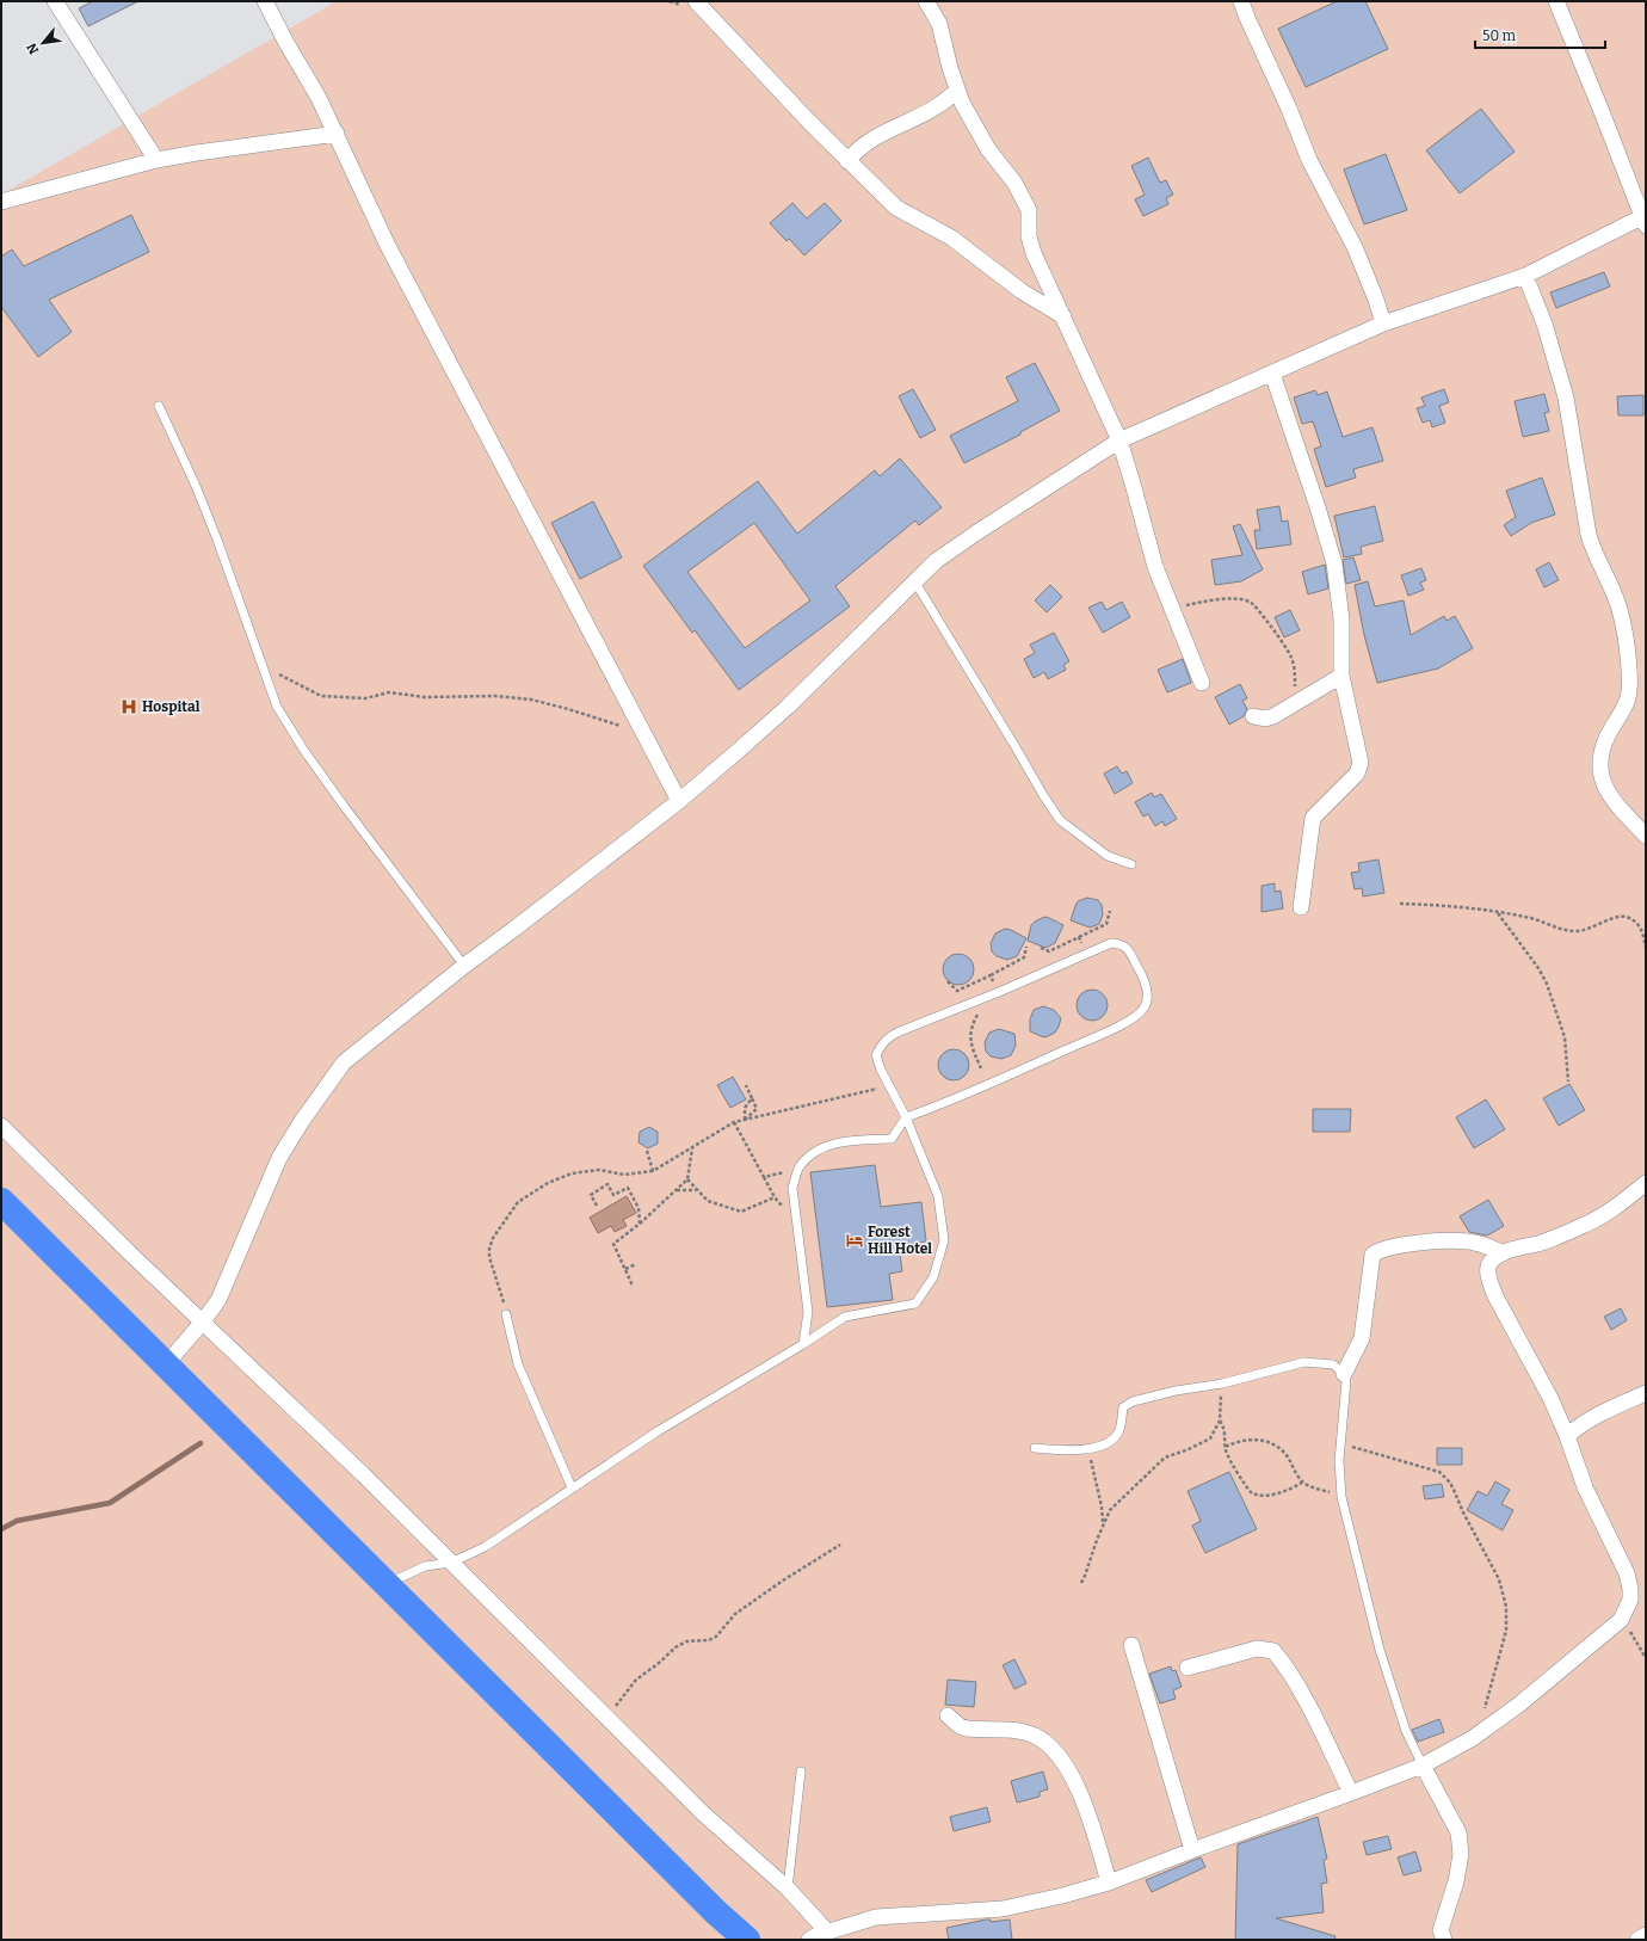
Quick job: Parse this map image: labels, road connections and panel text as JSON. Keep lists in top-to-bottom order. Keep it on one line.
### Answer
{"places":{"hospital":["Hospital"],"hotel":["Forest Hill Hotel"]},"scale_bar":"50 m","north":"bottom left"}
